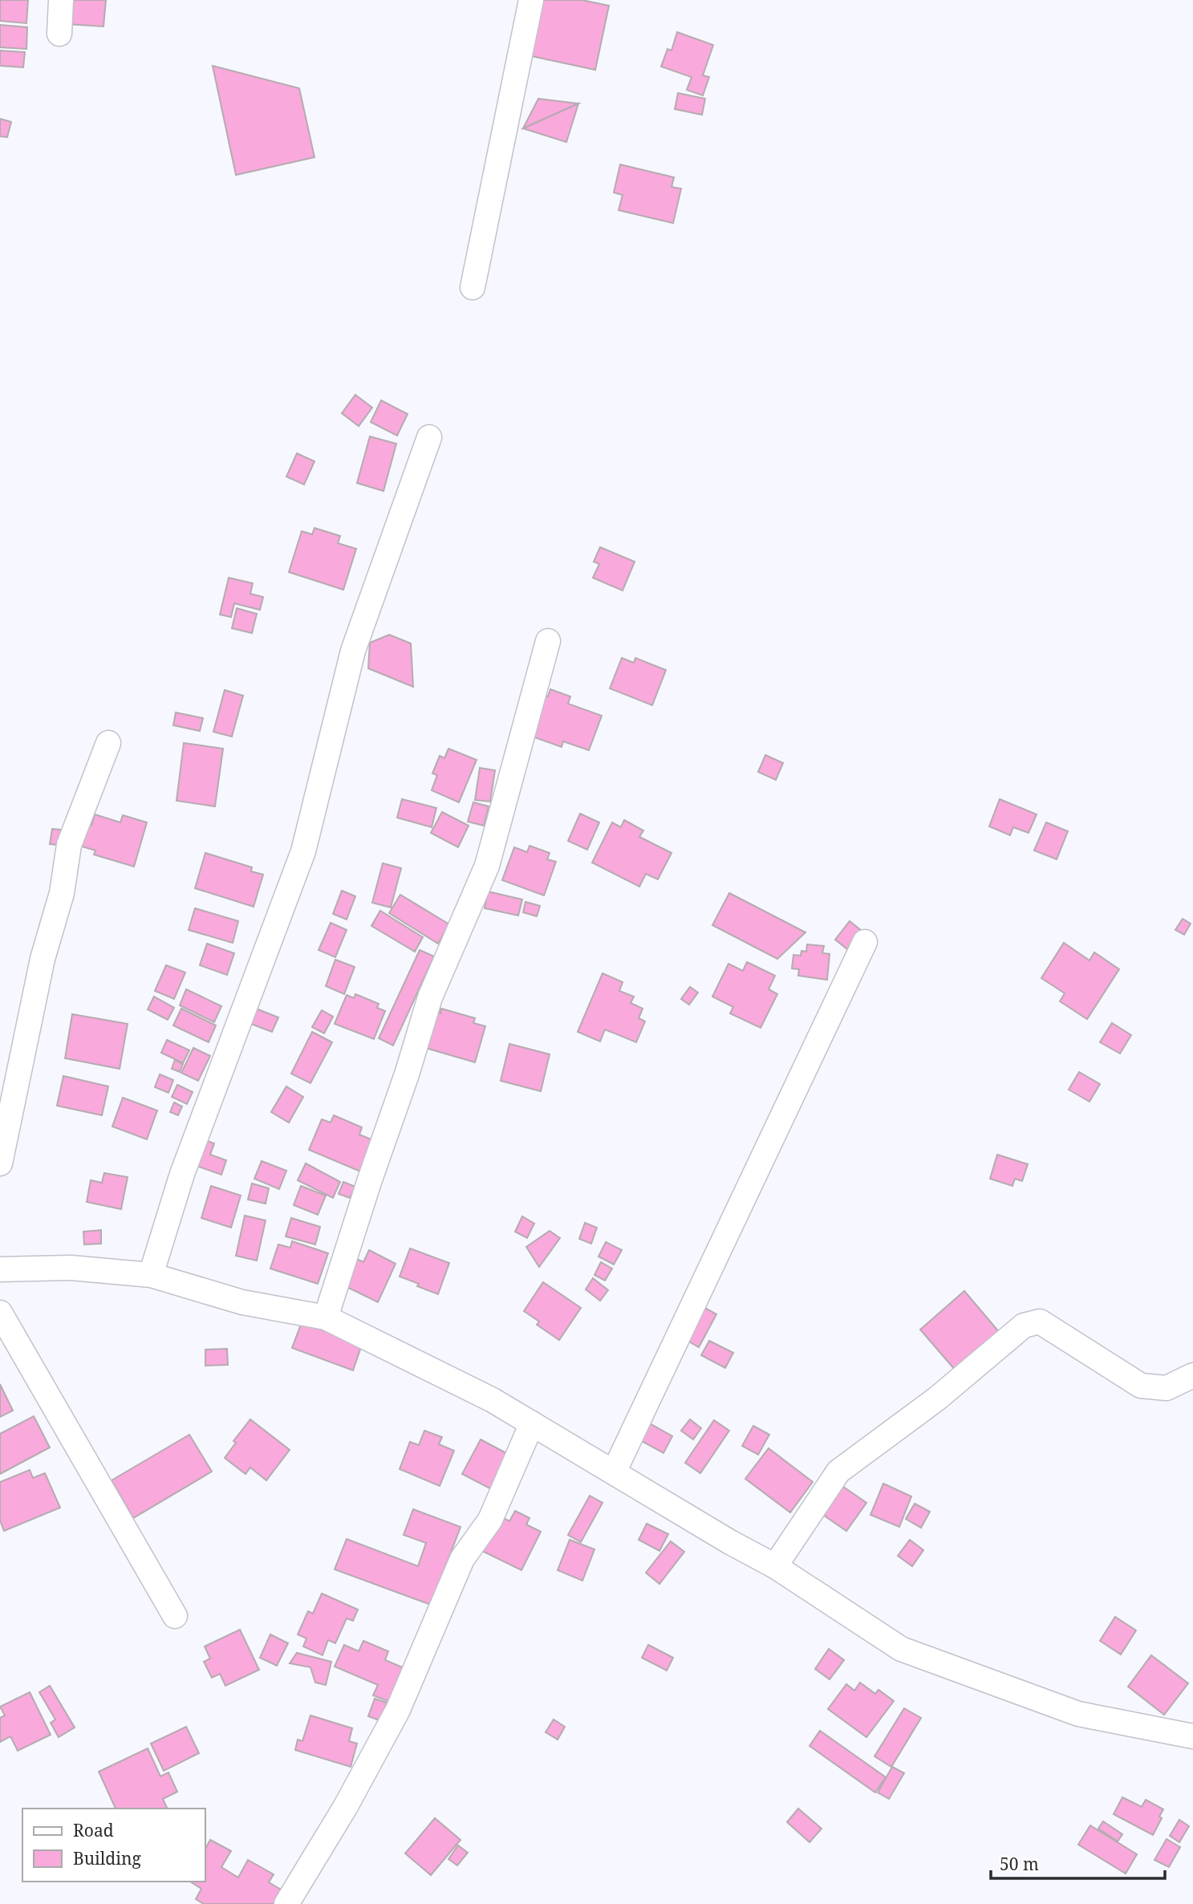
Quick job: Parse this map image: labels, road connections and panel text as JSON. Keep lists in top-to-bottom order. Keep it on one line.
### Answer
{"legend":["Road","Building"],"scale_bar":"50 m"}
